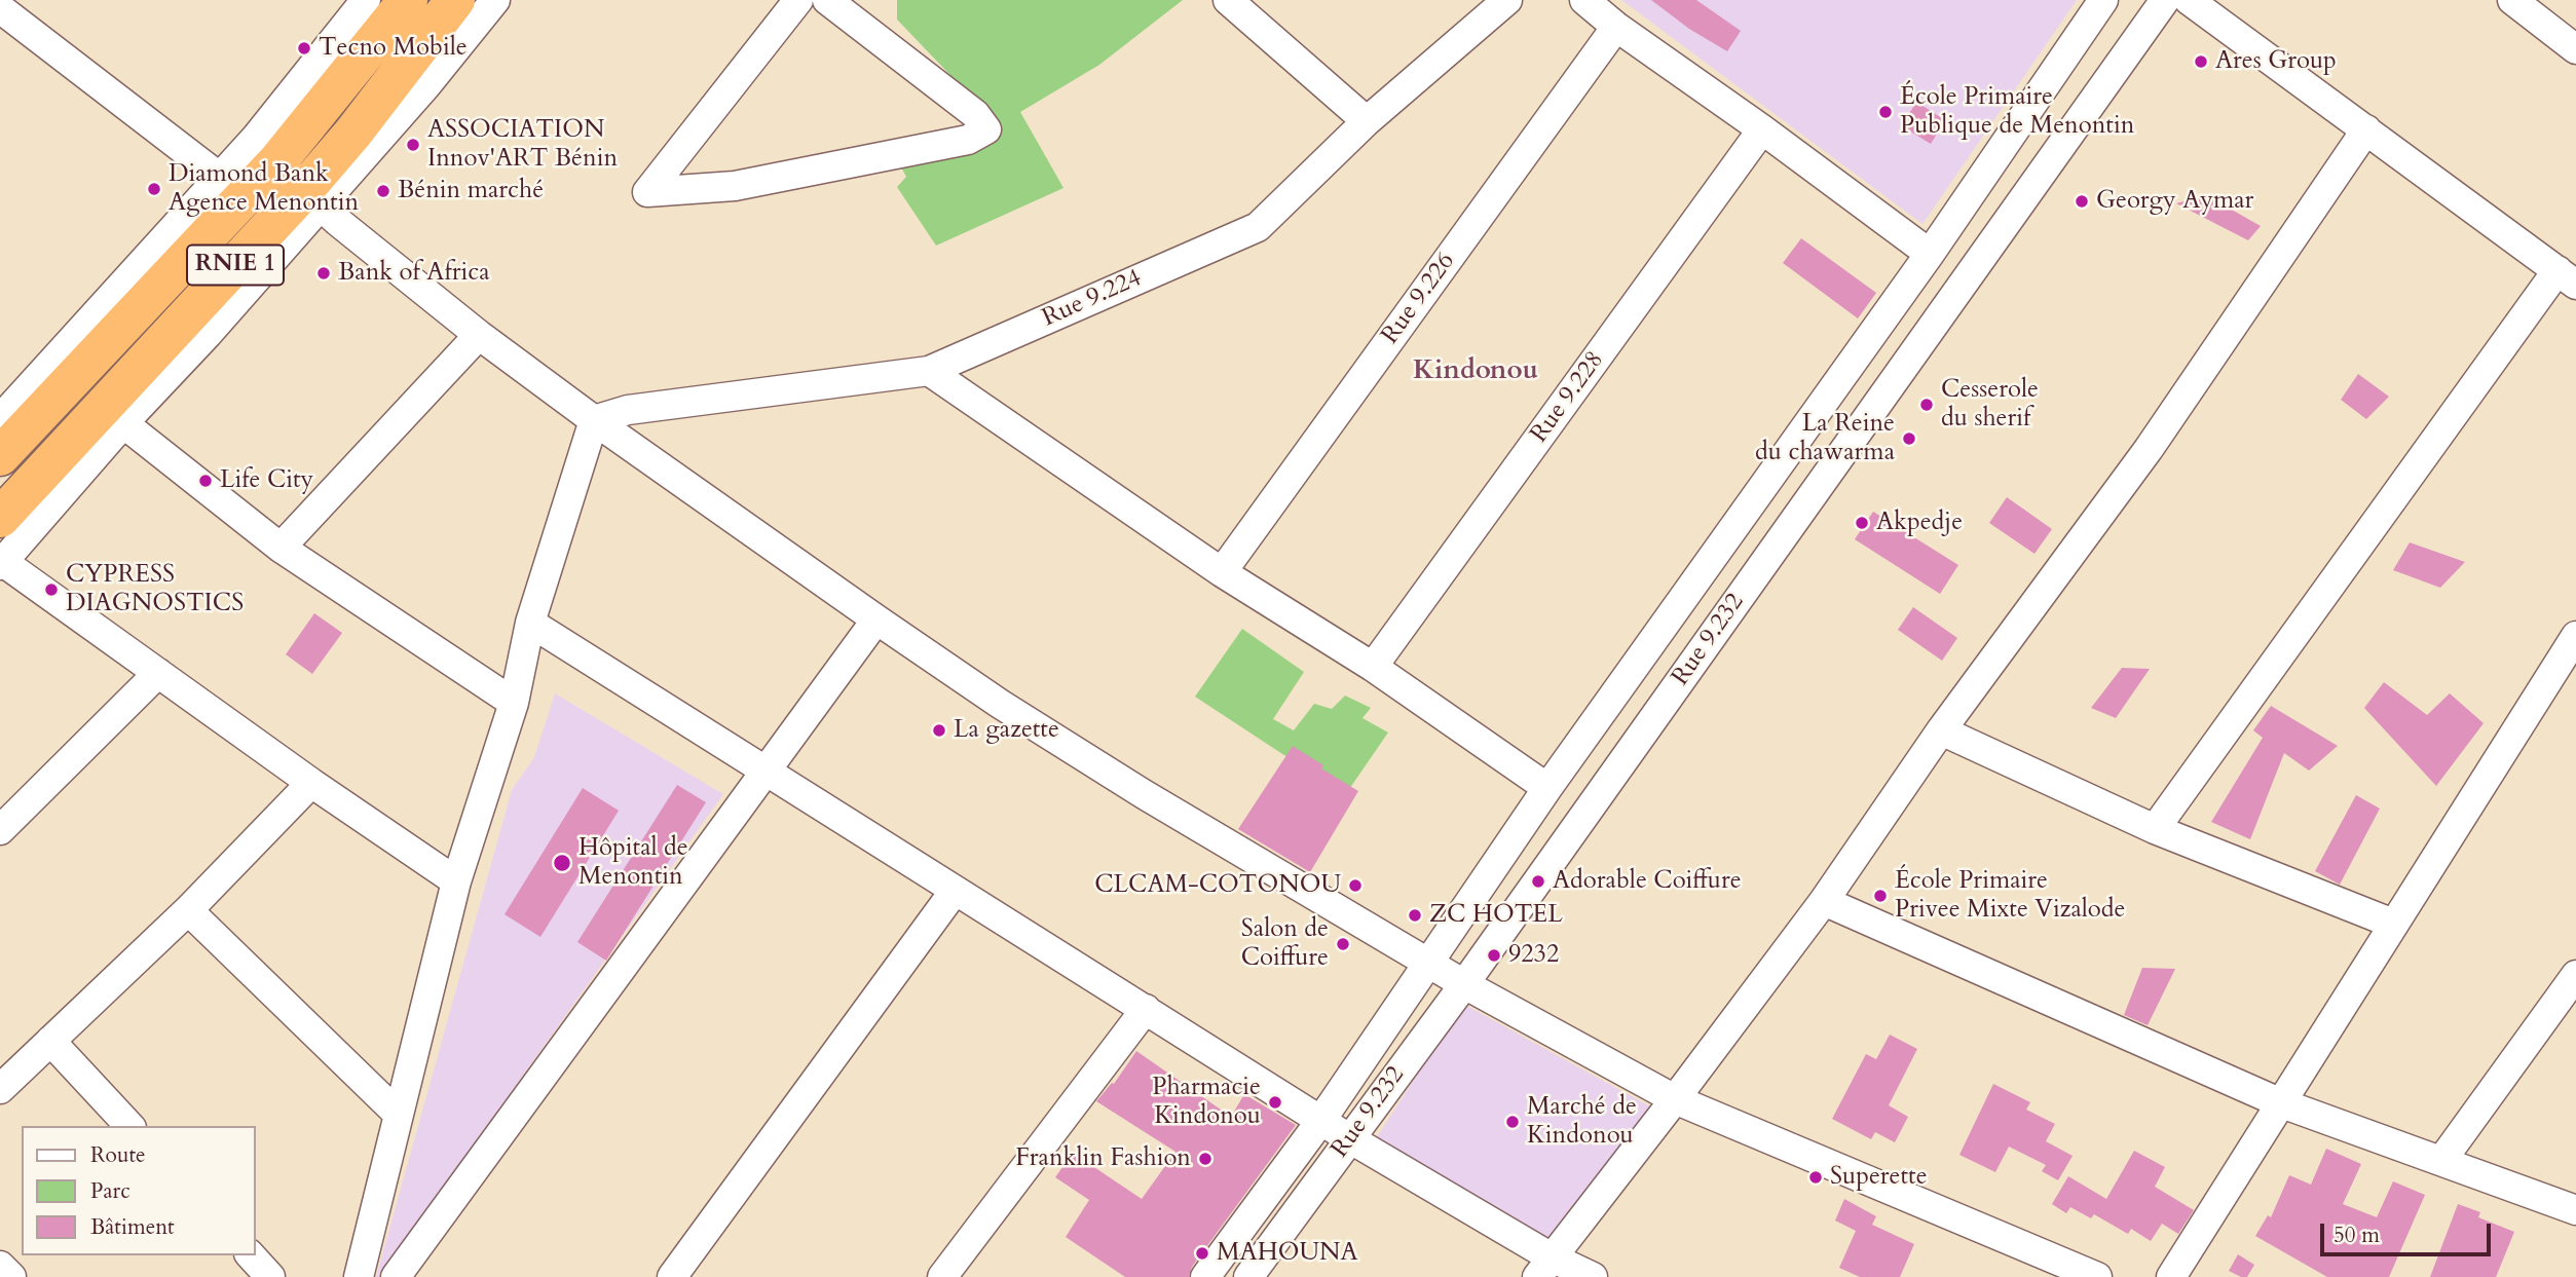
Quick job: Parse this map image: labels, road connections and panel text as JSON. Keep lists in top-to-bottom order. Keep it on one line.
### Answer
{"streets":{"highway":["RNIE 1"],"street":["Rue 9.224","Rue 9.226","Rue 9.228","Rue 9.232"]},"districts":["Kindonou"],"places":["Tecno Mobile","Ares Group","École Primaire Publique de Menontin","ASSOCIATION Innov'ART Bénin","Diamond Bank Agence Menontin","Bénin marché","Georgy Aymar","Bank of Africa","Cesserole du sherif","La Reine du chawarma","Life City","Akpedje","CYPRESS DIAGNOSTICS","La gazette","Hôpital de Menontin","Adorable Coiffure","CLCAM-COTONOU","École Primaire Privee Mixte Vizalode","ZC HOTEL","Salon de Coiffure","9232","Pharmacie Kindonou","Marché de Kindonou","Franklin Fashion","Superette","MAHOUNA"],"legend":["Route","Parc","Bâtiment"],"scale_bar":"50 m"}
